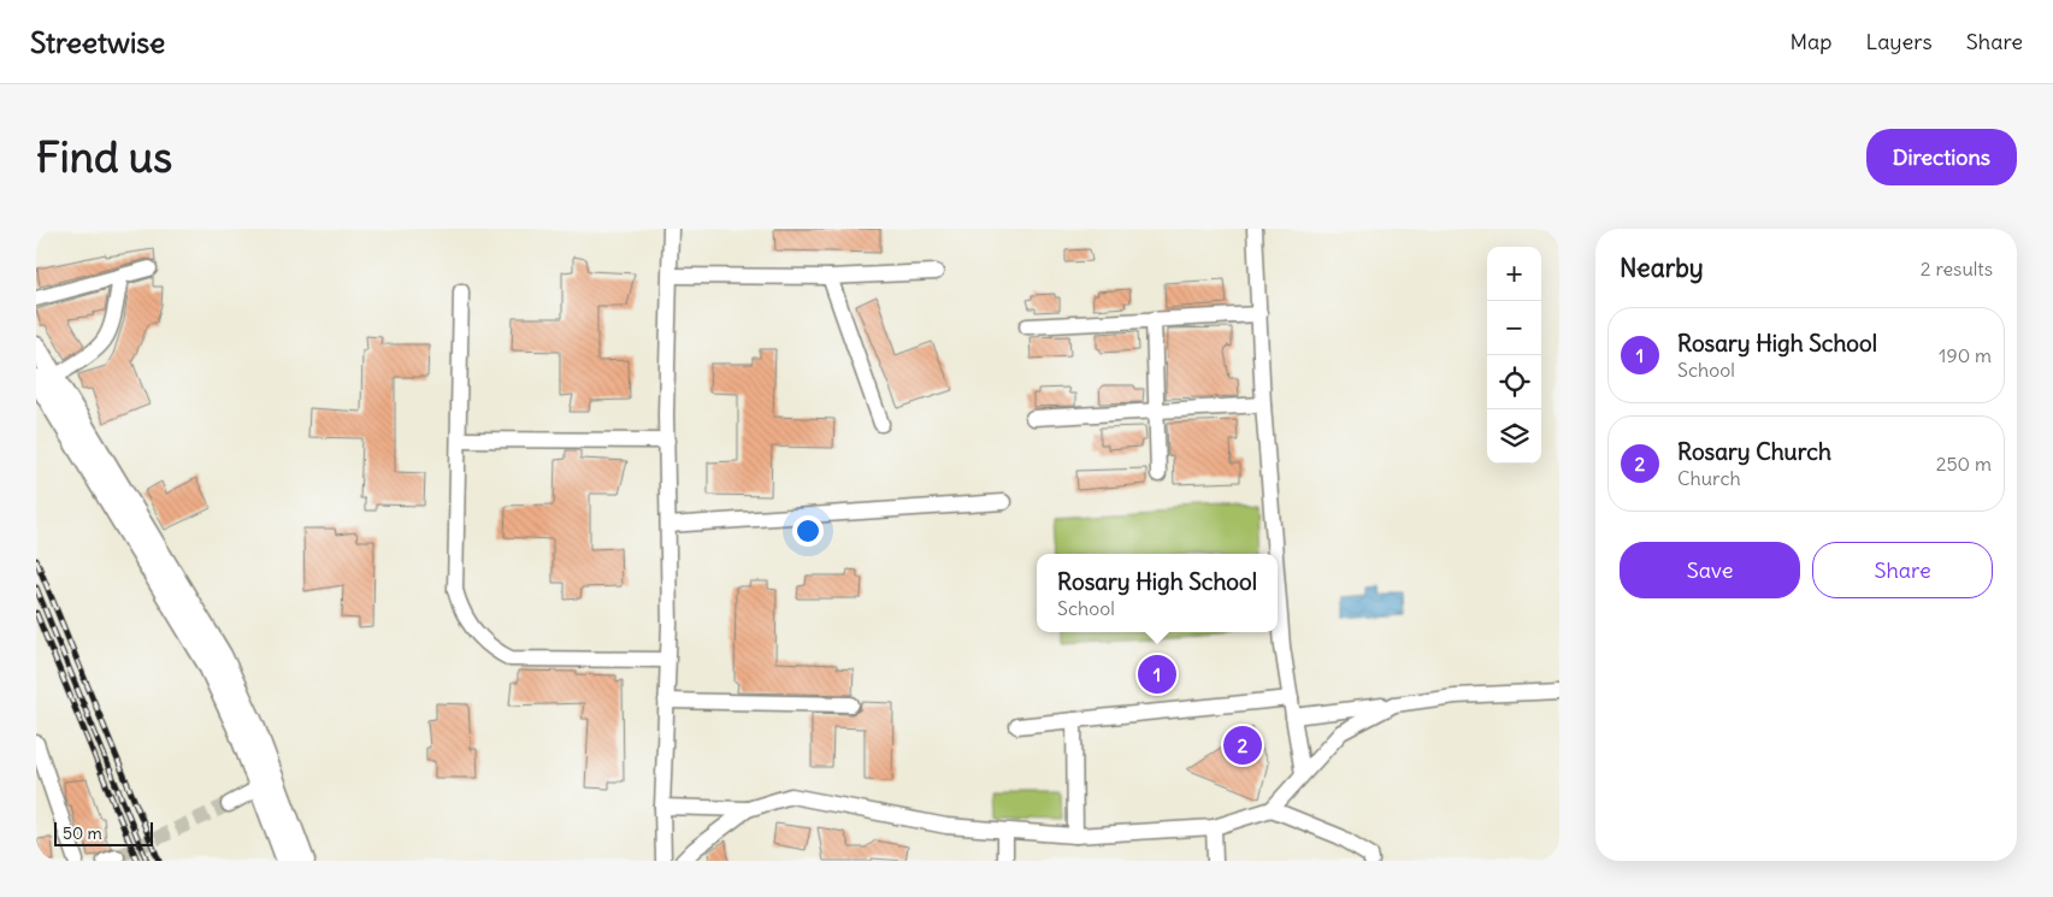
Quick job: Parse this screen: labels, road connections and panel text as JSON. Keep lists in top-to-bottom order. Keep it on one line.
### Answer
{"scale_bar":"50 m","page":{"header":"Streetwise","nav":["Map","Layers","Share"],"buttons":["Directions",["Save","Share"]],"title":"Find us","heading":["Nearby","2 results"],"map_buttons":["+","−"],"list":[{"mark":"1","name":"Rosary High School","note":"School","value":"190 m"},{"mark":"2","name":"Rosary Church","note":"Church","value":"250 m"}],"popup":["Rosary High School","School"],"pins":["1","2"],"scale":"50 m"}}
